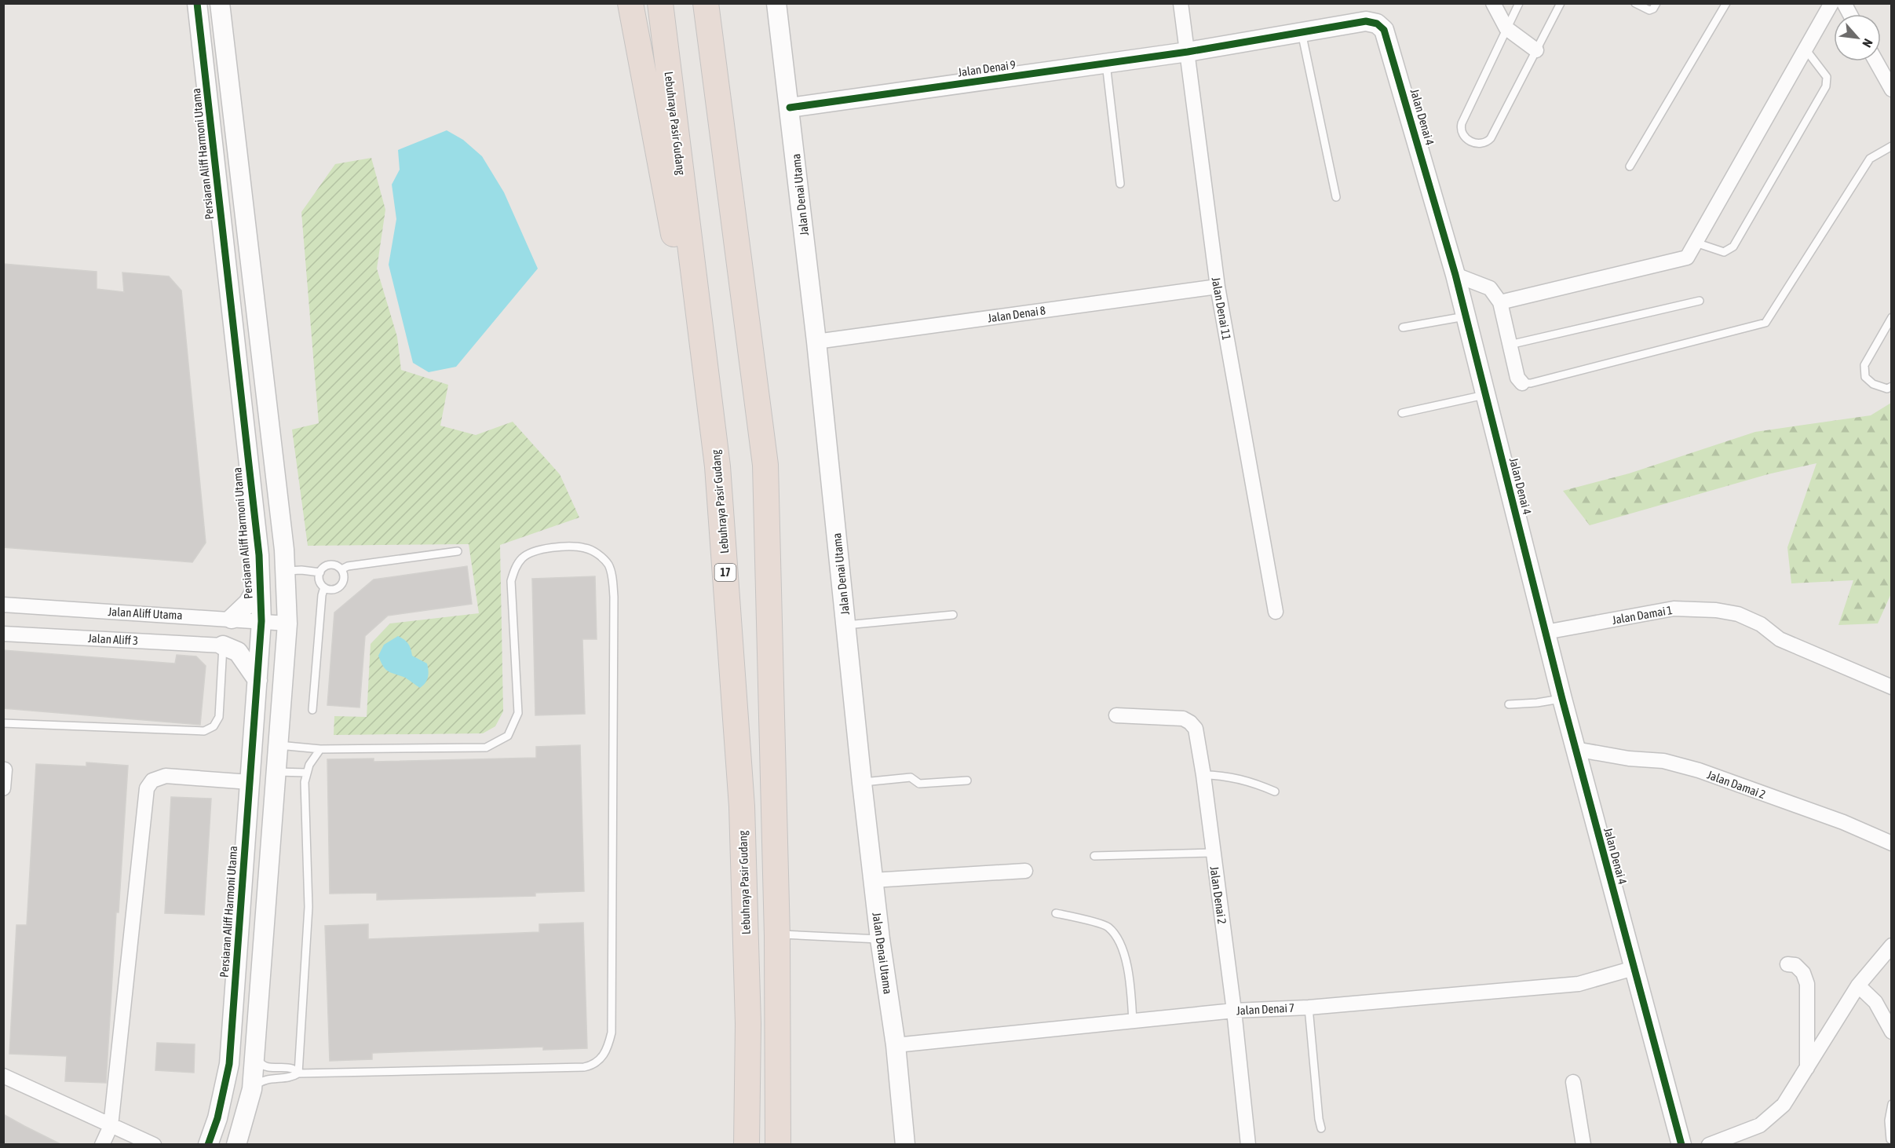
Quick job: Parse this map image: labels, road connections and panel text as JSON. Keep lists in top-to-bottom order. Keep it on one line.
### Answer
{"streets":{"highway":["Lebuhraya Pasir Gudang","17"],"street":["Jalan Denai 9","Jalan Denai 4","Persiaran Aliff Harmoni Utama","Jalan Denai Utama","Jalan Denai 11","Jalan Denai 8","Jalan Aliff Utama","Jalan Damai 1","Jalan Aliff 3","Jalan Damai 2","Jalan Denai 2","Jalan Denai 7"]},"crossings":[["Jalan Denai 9","Jalan Denai 4"],["Jalan Denai 9","Jalan Denai Utama"],["Jalan Denai 9","Jalan Denai 11"],["Jalan Denai 4","Jalan Denai 11"],["Jalan Denai 4","Jalan Damai 1"],["Jalan Denai 4","Jalan Damai 2"],["Jalan Denai 4","Jalan Denai 7"],["Persiaran Aliff Harmoni Utama","Jalan Aliff Utama"],["Jalan Denai Utama","Jalan Denai 8"],["Jalan Denai Utama","Jalan Denai 7"],["Jalan Denai 11","Jalan Denai 8"],["Jalan Denai 2","Jalan Denai 7"]],"north":"bottom right"}
